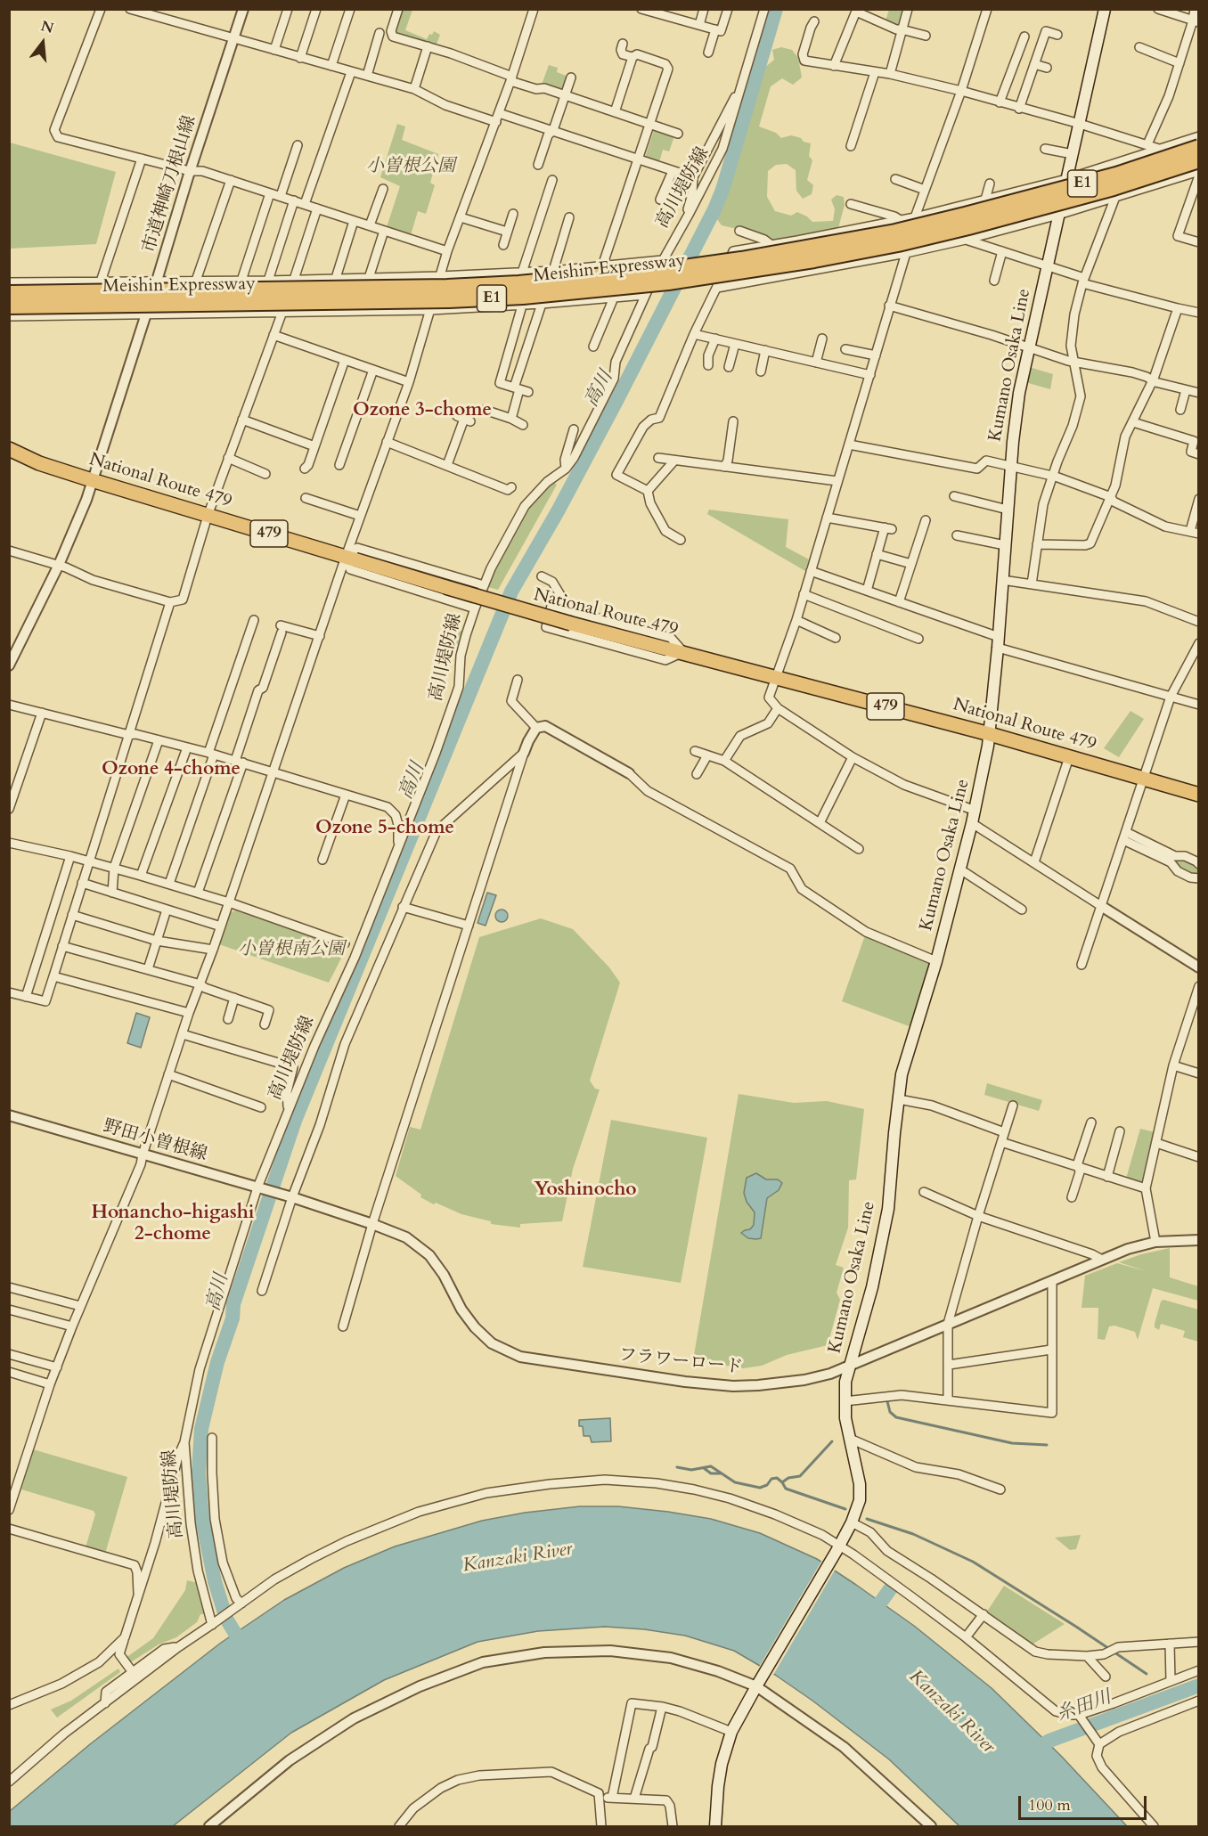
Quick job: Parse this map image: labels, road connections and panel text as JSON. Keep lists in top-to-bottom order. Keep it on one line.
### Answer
{"streets":{"highway":["E1","Meishin Expressway","National Route 479","479"],"main road":["Kumano Osaka Line"],"street":["市道神崎刀根山線","高川堤防線","野田小曽根線","フラワーロード"]},"crossings":[["市道神崎刀根山線","National Route 479"],["高川堤防線","野田小曽根線"],["Kumano Osaka Line","National Route 479"],["Kumano Osaka Line","フラワーロード"],["野田小曽根線","フラワーロード"]],"districts":["Ozone 3-chome","Ozone 4-chome","Ozone 5-chome","Yoshinocho","Honancho-higashi 2-chome"],"water":["高川","Kanzaki River","糸田川"],"parks":["小曽根公園","小曽根南公園"],"scale_bar":"100 m","north":"top"}
